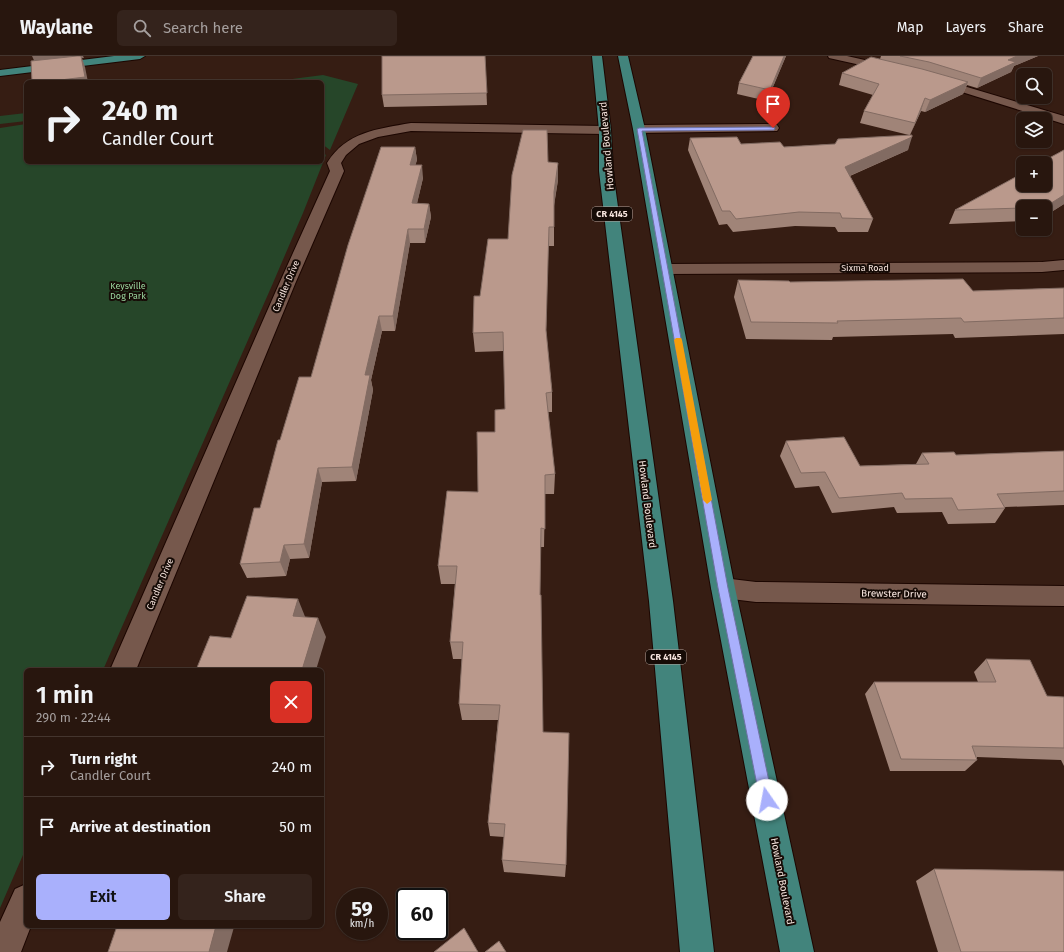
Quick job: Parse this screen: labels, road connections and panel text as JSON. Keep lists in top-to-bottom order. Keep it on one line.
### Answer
{"streets":{"main road":["Howland Boulevard","CR 4145"],"street":["Sixma Road","Candler Drive","Brewster Drive"]},"crossings":[["Howland Boulevard","Sixma Road"],["Howland Boulevard","Candler Drive"],["Howland Boulevard","Brewster Drive"]],"parks":["Keysville Dog Park"],"page":{"header":"Waylane","search":"Search here","nav":["Map","Layers","Share"],"map_buttons":["+","−"],"turn":["240 m","Candler Court"],"heading":["1 min","290 m · 22:44"],"list":[{"name":"Turn right","note":"Candler Court","value":"240 m"},{"name":"Arrive at destination","value":"50 m"}],"buttons":["Exit","Share"],"speed":"59 km/h","limit":"60"}}
